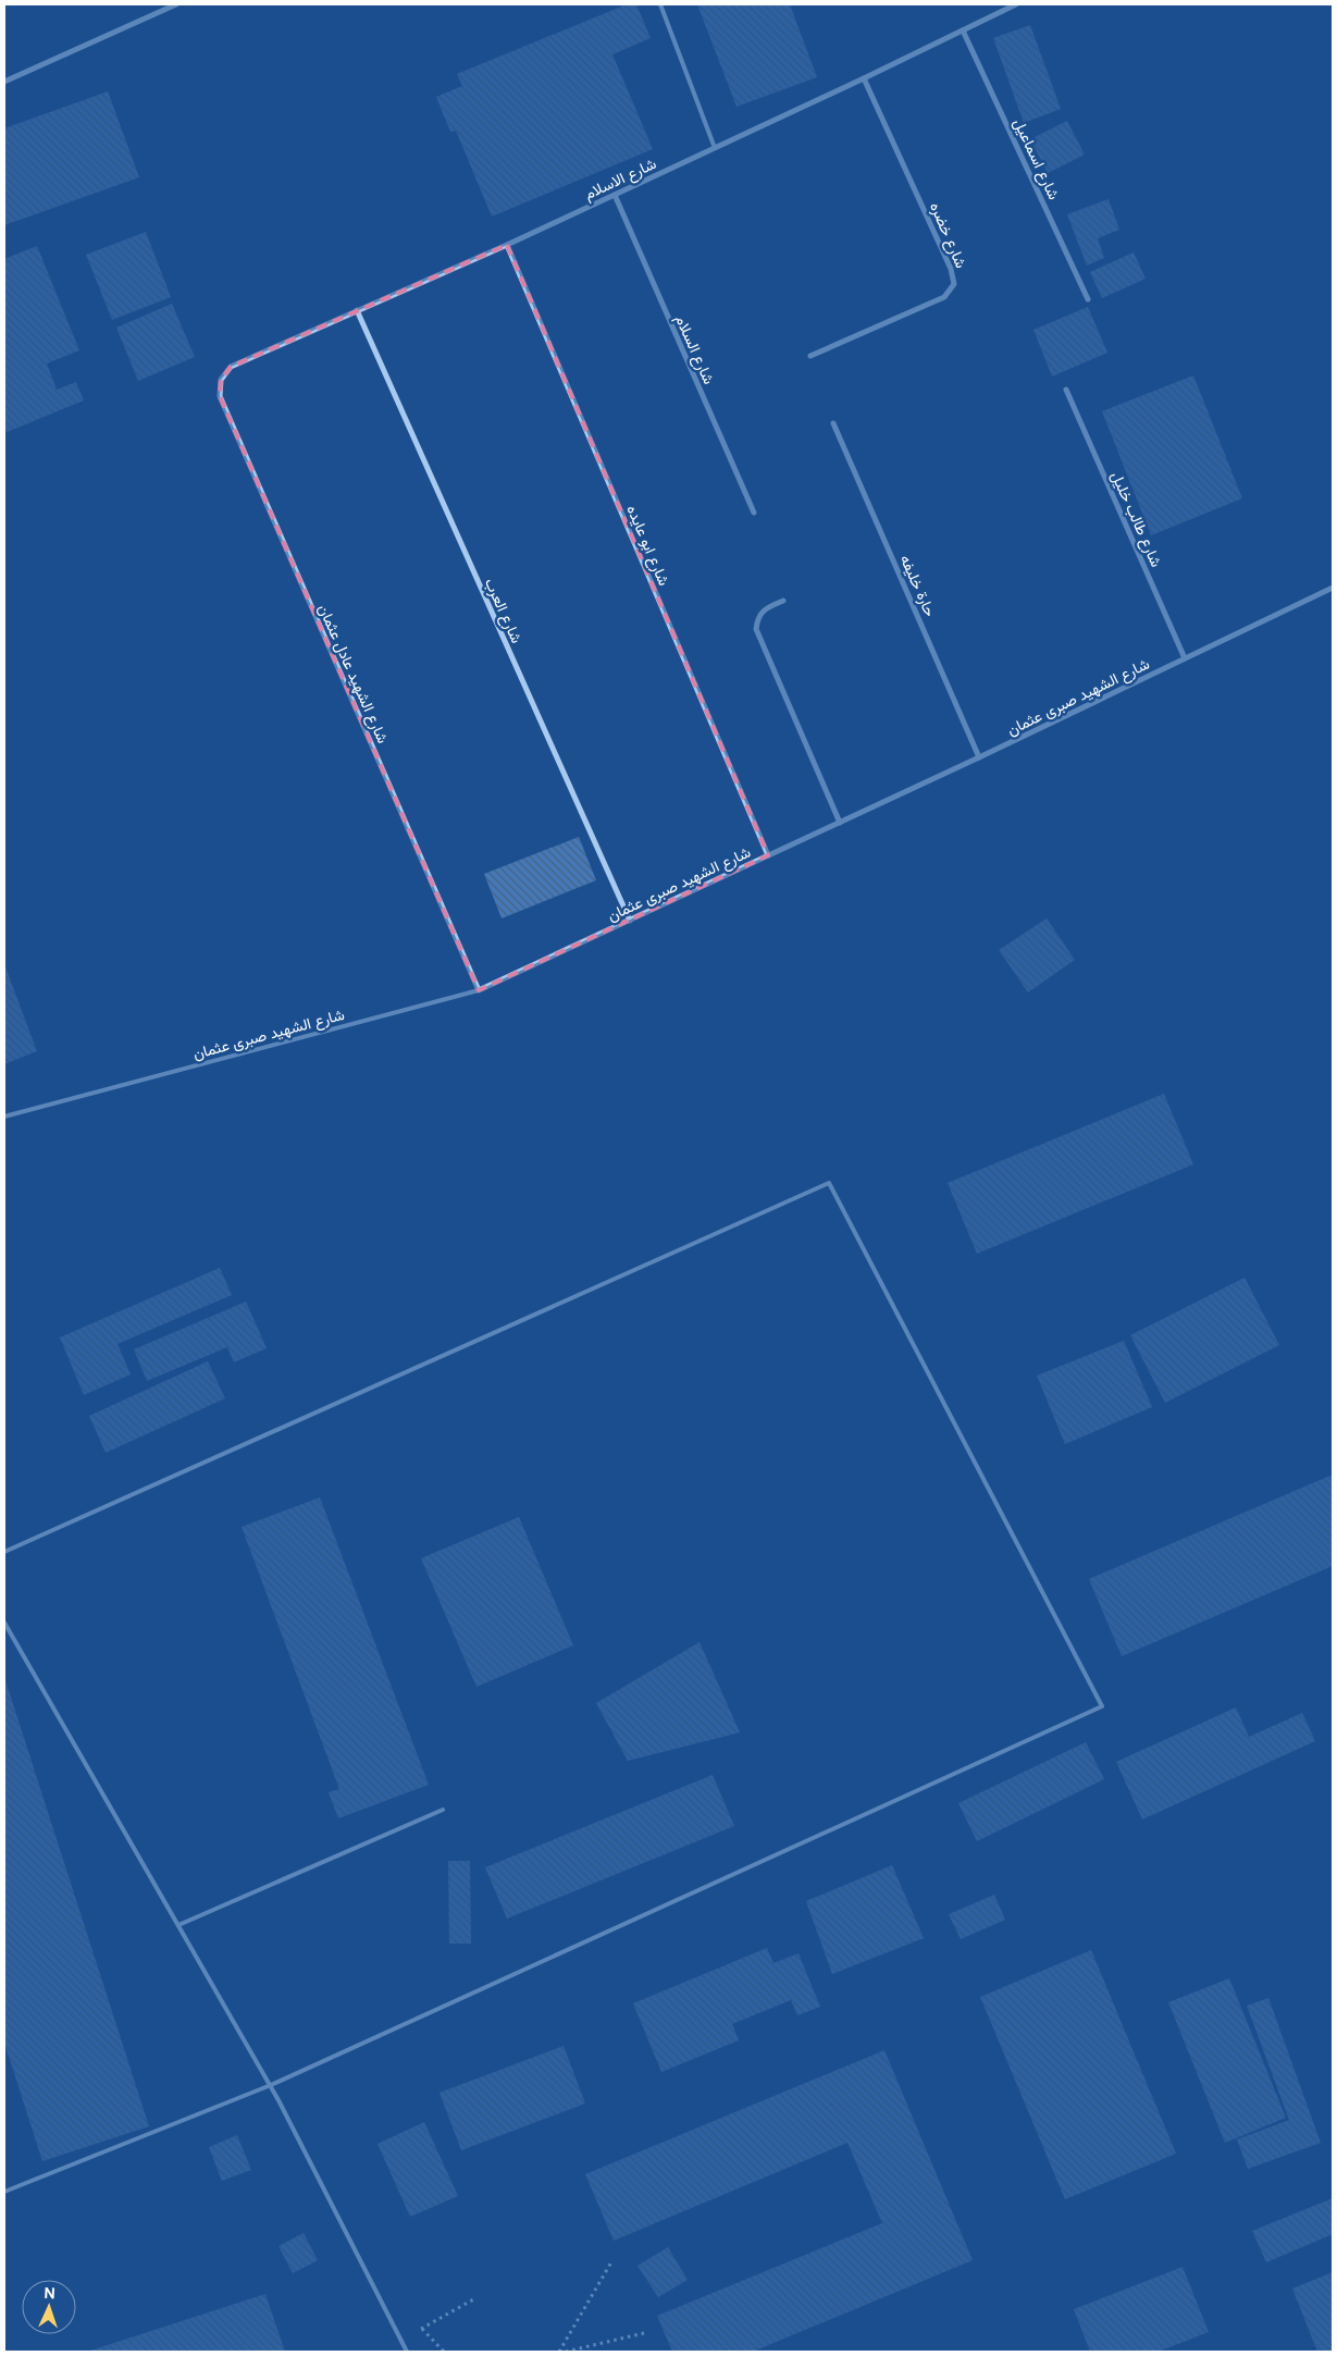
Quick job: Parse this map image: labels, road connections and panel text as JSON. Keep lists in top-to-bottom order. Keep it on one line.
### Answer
{"streets":{"street":["شارع اسماعيل","شارع الاسلام","شارع خضره","شارع السلام","شارع طالب خليل","شارع ابو عايده","حارة خليفه","شارع العرب","شارع الشهيد عادل عثمان","شارع الشهيد صبرى عثمان"]},"crossings":[["شارع اسماعيل","شارع الاسلام"],["شارع الاسلام","شارع خضره"],["شارع الاسلام","شارع السلام"],["شارع الاسلام","شارع ابو عايده"],["شارع الاسلام","شارع العرب"],["شارع الاسلام","شارع الشهيد عادل عثمان"],["شارع طالب خليل","شارع الشهيد صبرى عثمان"],["شارع ابو عايده","شارع الشهيد صبرى عثمان"],["حارة خليفه","شارع الشهيد صبرى عثمان"],["شارع العرب","شارع الشهيد صبرى عثمان"],["شارع الشهيد عادل عثمان","شارع الشهيد صبرى عثمان"]],"north":"top"}
